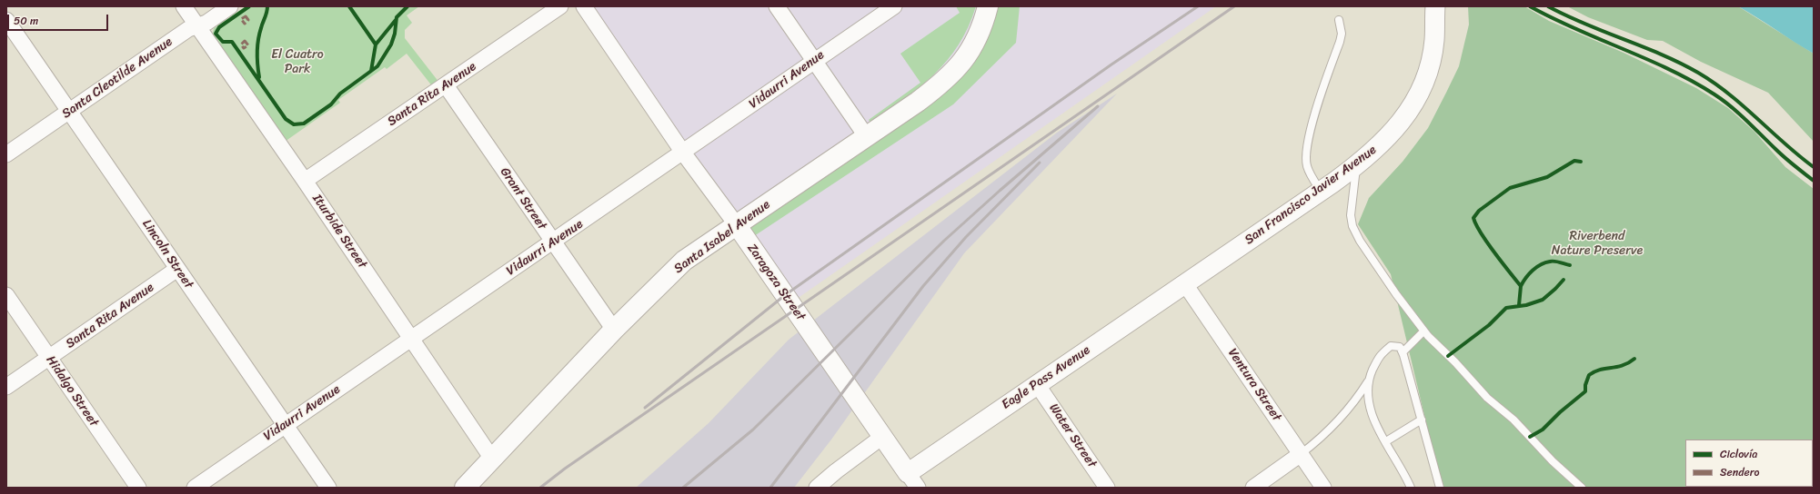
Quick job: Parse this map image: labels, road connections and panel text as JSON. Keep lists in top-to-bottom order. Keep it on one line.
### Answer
{"streets":{"main road":["Santa Isabel Avenue"],"street":["Santa Cleotilde Avenue","Vidaurri Avenue","Santa Rita Avenue","San Francisco Javier Avenue","Grant Street","Iturbide Street","Lincoln Street","Zaragoza Street","Eagle Pass Avenue","Ventura Street","Hidalgo Street","Water Street"]},"crossings":[["Santa Cleotilde Avenue","Iturbide Street"],["Santa Cleotilde Avenue","Lincoln Street"],["Vidaurri Avenue","Grant Street"],["Vidaurri Avenue","Iturbide Street"],["Vidaurri Avenue","Lincoln Street"],["Vidaurri Avenue","Zaragoza Street"],["Santa Rita Avenue","Grant Street"],["Santa Rita Avenue","Iturbide Street"],["Santa Rita Avenue","Lincoln Street"],["Santa Rita Avenue","Hidalgo Street"],["San Francisco Javier Avenue","Eagle Pass Avenue"],["San Francisco Javier Avenue","Ventura Street"],["Grant Street","Santa Isabel Avenue"],["Iturbide Street","Santa Isabel Avenue"],["Santa Isabel Avenue","Zaragoza Street"],["Zaragoza Street","Eagle Pass Avenue"],["Eagle Pass Avenue","Ventura Street"],["Eagle Pass Avenue","Water Street"]],"parks":["El Cuatro Park","Riverbend Nature Preserve"],"legend":["Ciclovía","Sendero"],"scale_bar":"50 m"}
